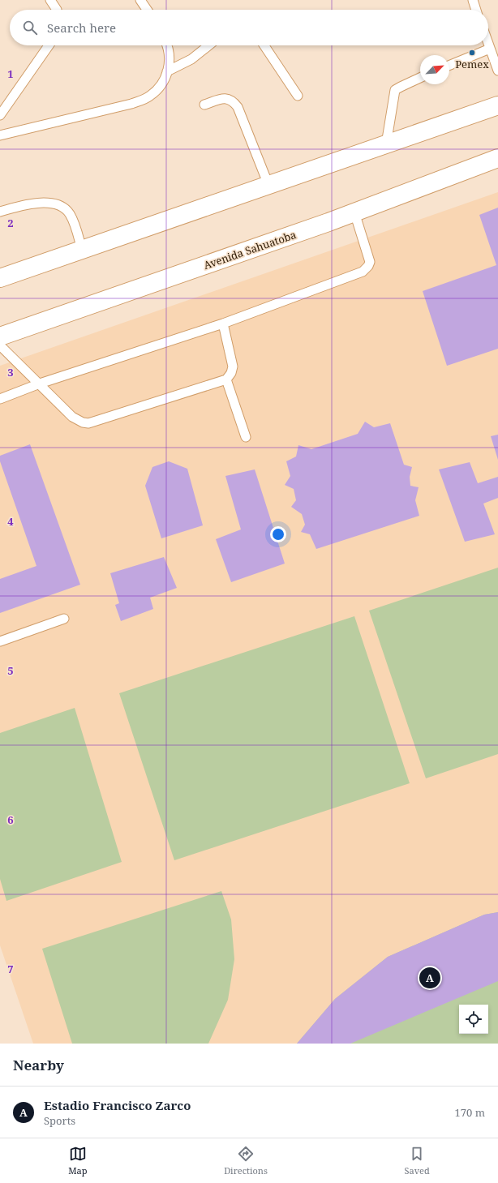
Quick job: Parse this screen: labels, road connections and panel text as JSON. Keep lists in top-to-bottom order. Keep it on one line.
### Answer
{"streets":{"main road":["Avenida Sahuatoba"]},"places":["Pemex"],"north":"top right","page":{"search":"Search here","pins":"A","heading":"Nearby","list":[{"mark":"A","name":"Estadio Francisco Zarco","note":"Sports","value":"170 m"}],"nav":["Map","Directions","Saved"]},"grid":{"rows":["1","2","3","4","5","6","7"]}}
